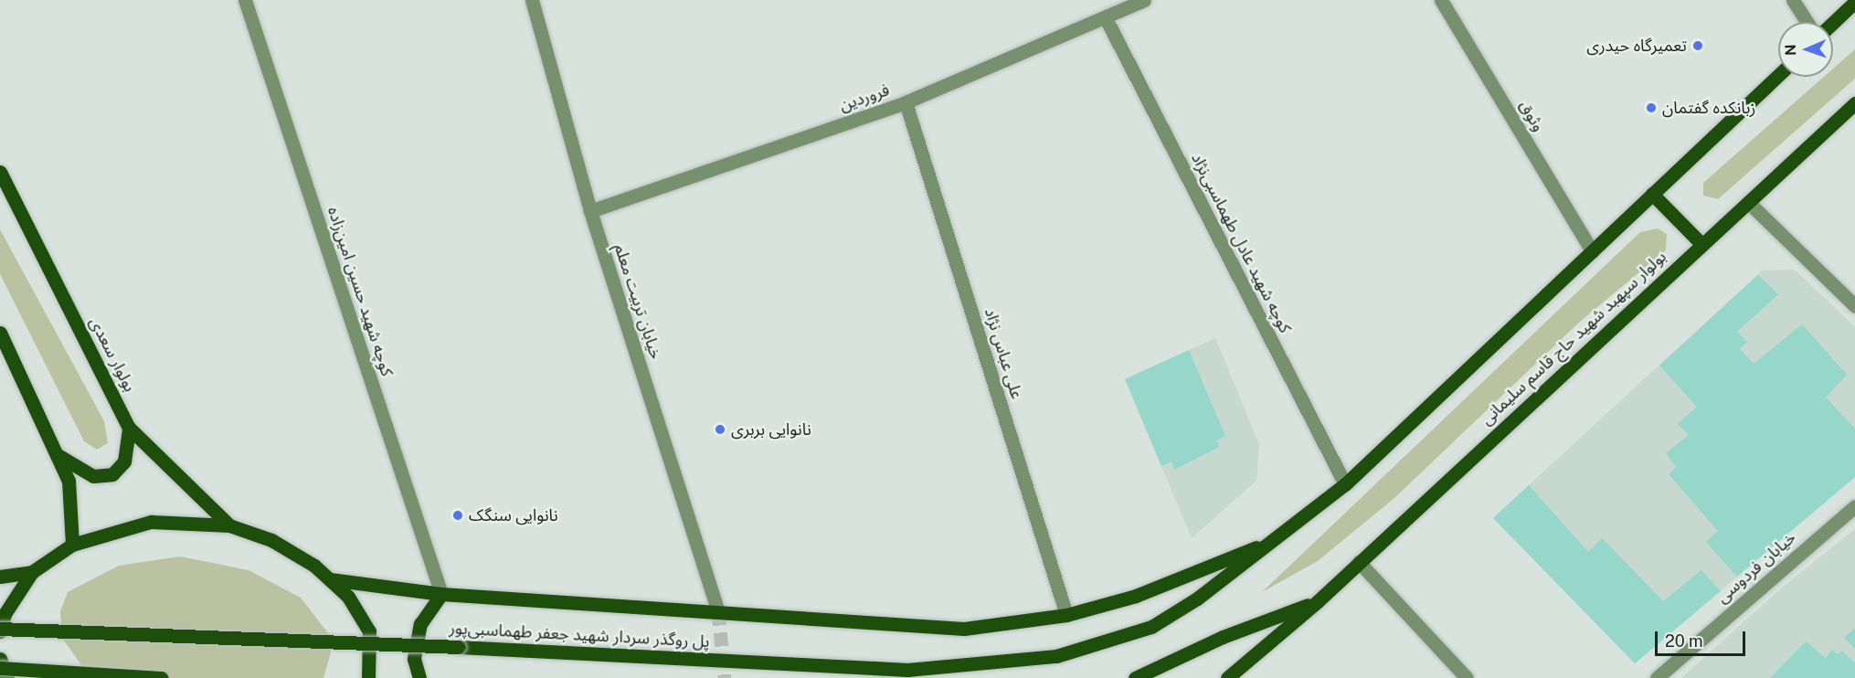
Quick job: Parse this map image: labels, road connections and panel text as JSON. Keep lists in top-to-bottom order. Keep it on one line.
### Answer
{"streets":{"main road":["بولوار سپهبد شهید حاج قاسم سلیمانی","بولوار سعدی","پل روگذر سردار شهید جعفر طهماسبی‌پور"],"street":["فروردین","وثوق","کوچه شهید عادل طهماسبی‌نژاد","کوچه شهید حسین امین‌زاده","خیابان تربیت معلم","علی عباس نژاد","خیابان فردوسی"]},"crossings":[["فروردین","کوچه شهید عادل طهماسبی‌نژاد"],["فروردین","خیابان تربیت معلم"],["فروردین","علی عباس نژاد"]],"places":["تعمیرگاه حیدری","زبانکده گفتمان","نانوایی بربری","نانوایی سنگک"],"scale_bar":"20 m","north":"left"}
